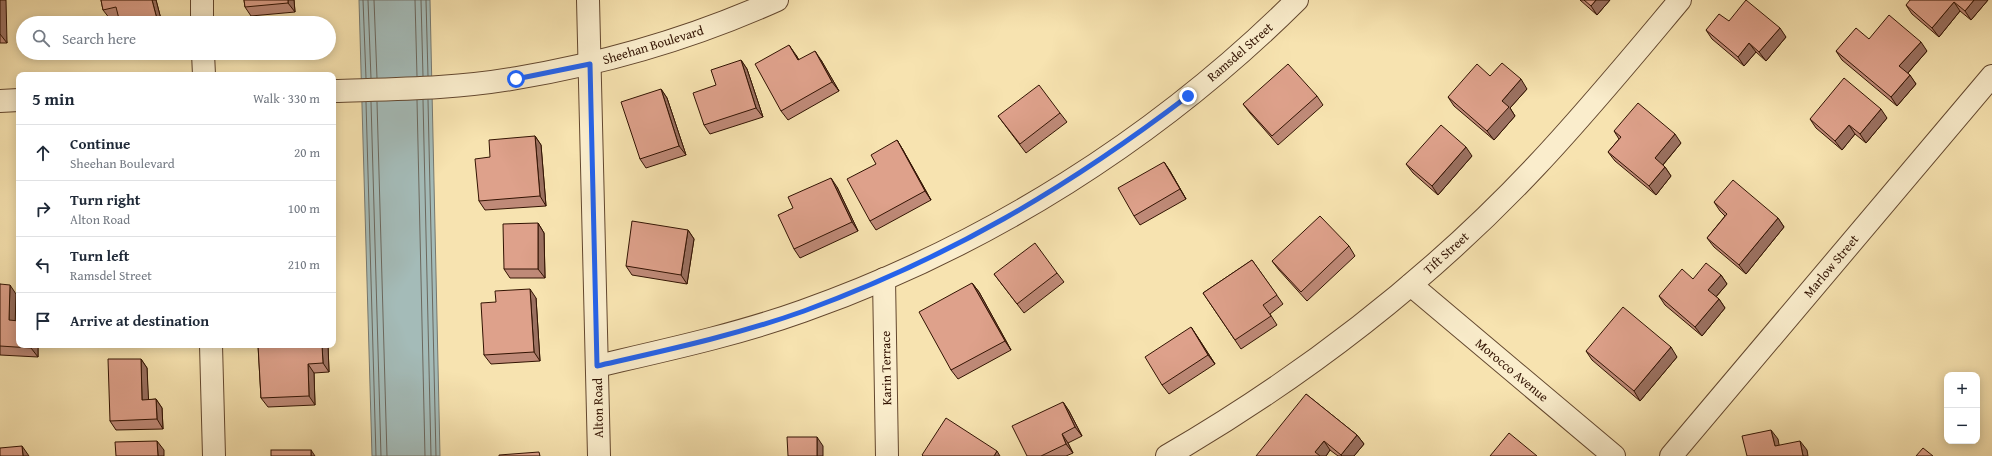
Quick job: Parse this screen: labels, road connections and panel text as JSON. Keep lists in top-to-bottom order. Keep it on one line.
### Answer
{"streets":{"street":["Sheehan Boulevard","Ramsdel Street","Tift Street","Marlow Street","Karin Terrace","Morocco Avenue","Alton Road"]},"crossings":[["Sheehan Boulevard","Alton Road"],["Ramsdel Street","Karin Terrace"],["Ramsdel Street","Alton Road"],["Tift Street","Morocco Avenue"]],"page":{"search":"Search here","heading":["5 min","Walk · 330 m"],"list":[["Continue","Sheehan Boulevard","20 m"],["Turn right","Alton Road","100 m"],["Turn left","Ramsdel Street","210 m"],"Arrive at destination"],"map_buttons":["+","−"]}}
